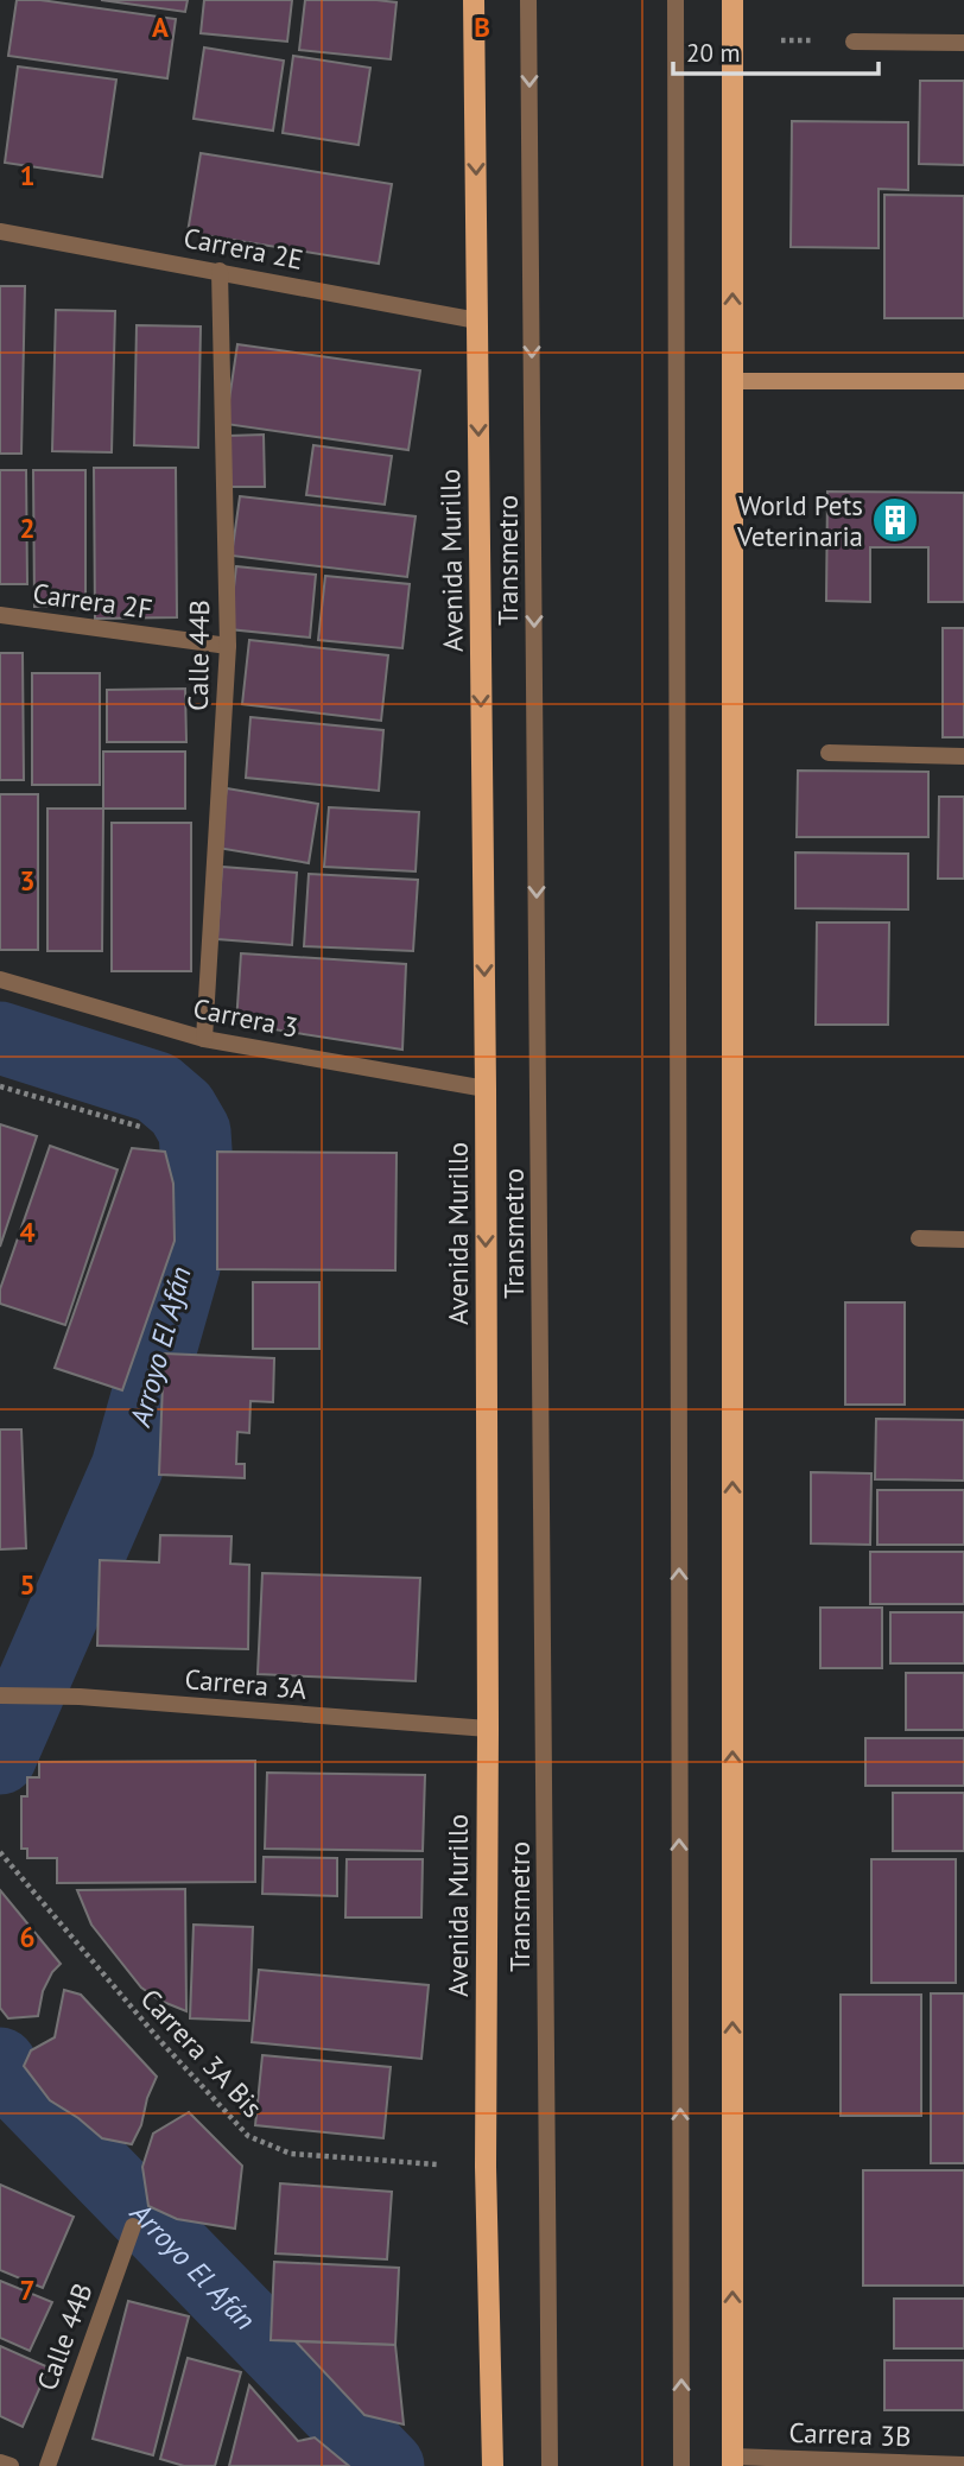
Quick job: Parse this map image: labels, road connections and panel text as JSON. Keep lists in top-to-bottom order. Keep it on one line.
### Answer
{"streets":{"main road":["Avenida Murillo"],"street":["Carrera 2E","Transmetro","Carrera 2F","Calle 44B","Carrera 3","Carrera 3A","Carrera 3B"],"path":["Carrera 3A Bis"]},"crossings":[["Carrera 2E","Avenida Murillo"],["Carrera 2E","Calle 44B"],["Avenida Murillo","Carrera 3"],["Avenida Murillo","Carrera 3A"],["Avenida Murillo","Carrera 3A Bis"],["Carrera 2F","Calle 44B"],["Calle 44B","Carrera 3"]],"one_way":["Avenida Murillo"],"water":["Arroyo El Afán"],"places":{"building":["World Pets Veterinaria"]},"scale_bar":"20 m","grid":{"columns":["A","B"],"rows":["1","2","3","4","5","6","7"]}}
